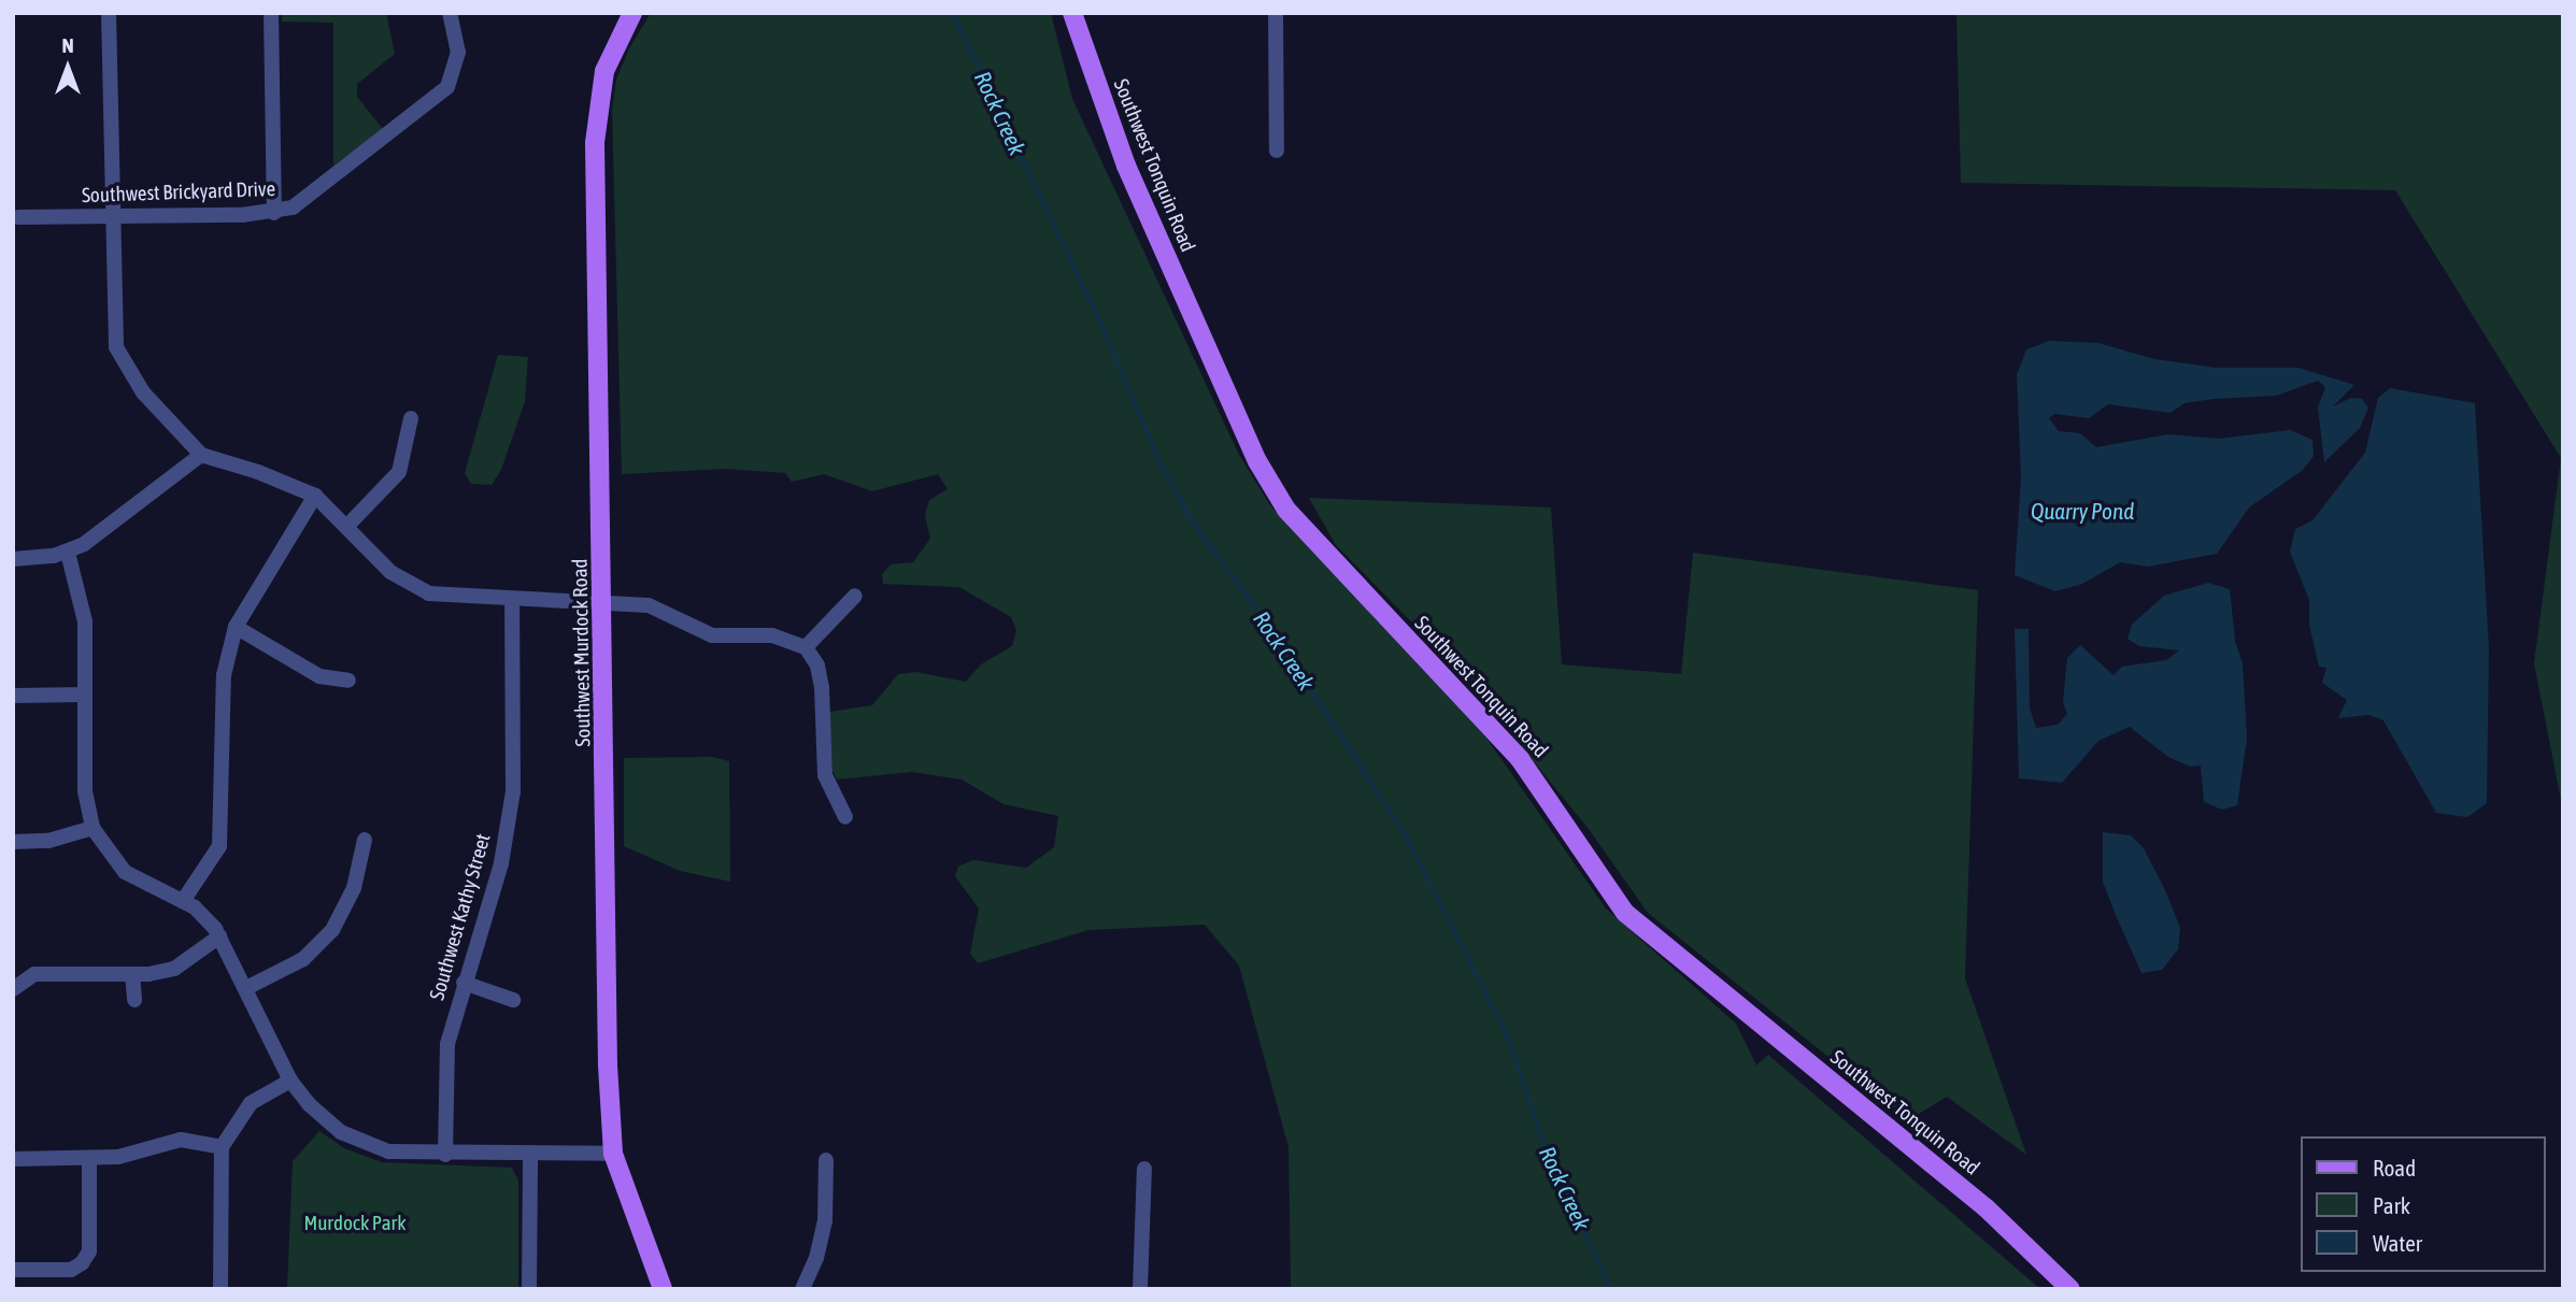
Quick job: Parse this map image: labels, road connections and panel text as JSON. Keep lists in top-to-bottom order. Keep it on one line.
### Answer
{"streets":{"main road":["Southwest Tonquin Road","Southwest Murdock Road"],"street":["Southwest Brickyard Drive","Southwest Kathy Street"]},"water":["Rock Creek","Quarry Pond"],"parks":["Murdock Park"],"legend":["Road","Park","Water"],"north":"top"}
